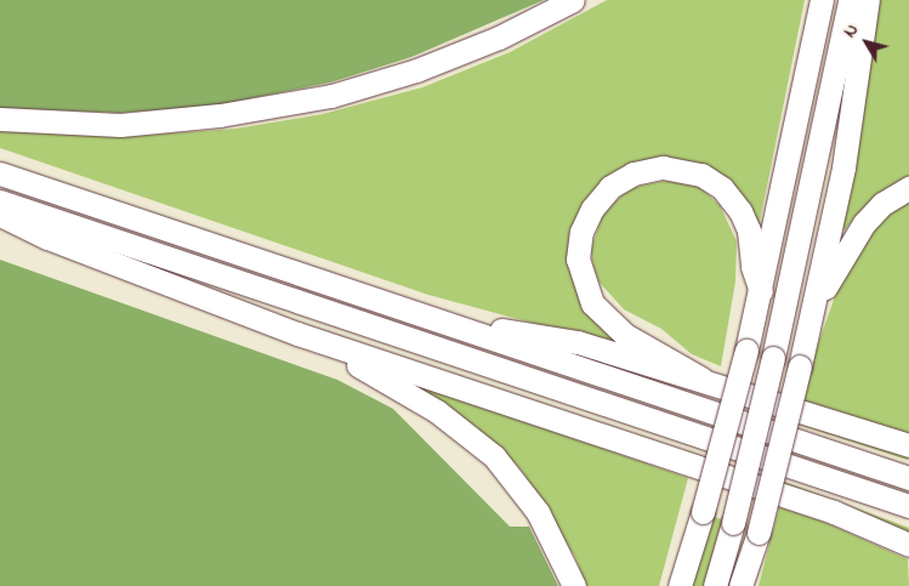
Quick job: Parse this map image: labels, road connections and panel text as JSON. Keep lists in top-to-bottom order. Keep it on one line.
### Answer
{"north":"top left"}
